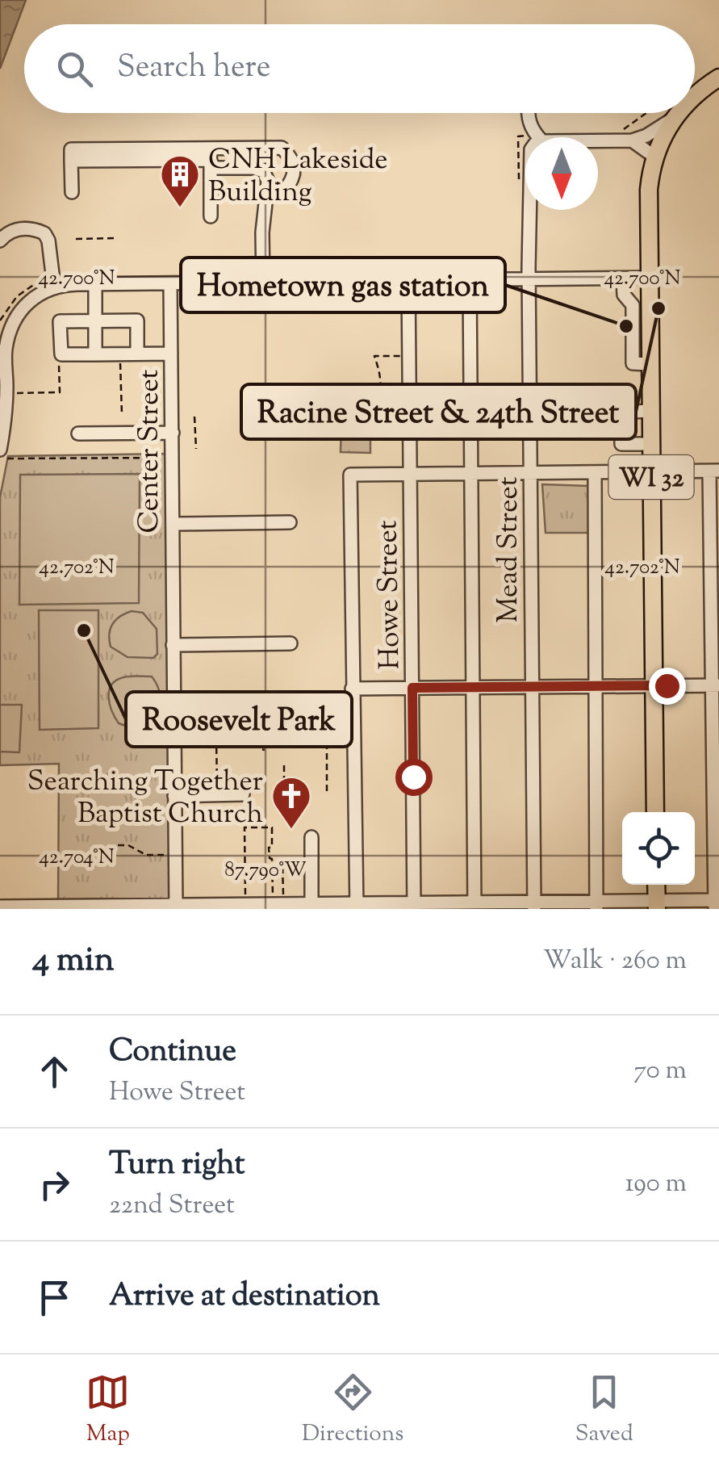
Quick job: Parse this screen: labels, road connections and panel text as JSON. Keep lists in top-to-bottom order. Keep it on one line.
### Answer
{"streets":{"main road":["WI 32"],"street":["Center Street","Mead Street","Howe Street"]},"places":{"building":["CNH Lakeside Building"],"other":["Racine Street & 24th Street","Hometown gas station","Roosevelt Park"],"church":["Searching Together Baptist Church"]},"north":"bottom","page":{"search":"Search here","heading":["4 min","Walk · 260 m"],"list":[["Continue","Howe Street","70 m"],["Turn right","22nd Street","190 m"],"Arrive at destination"],"nav":["Map","Directions","Saved"]},"coordinates":["42.700°N","42.702°N","42.704°N","87.790°W"]}
